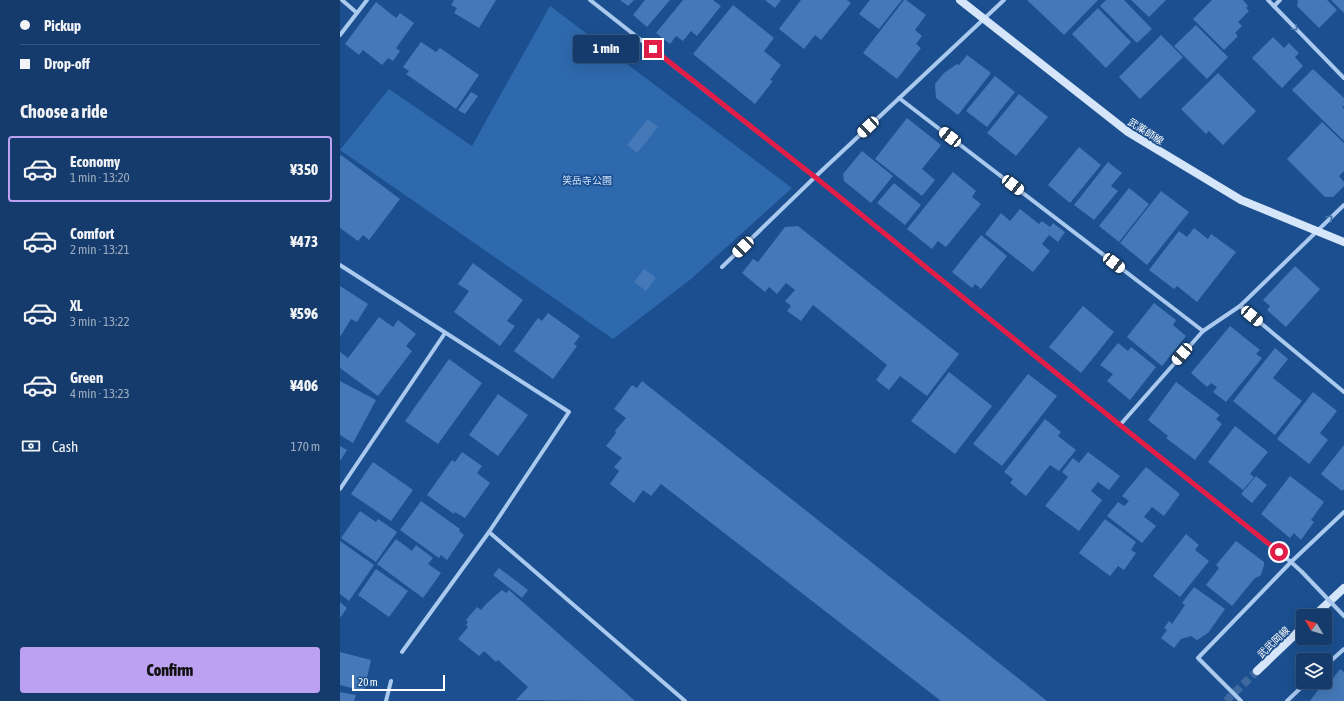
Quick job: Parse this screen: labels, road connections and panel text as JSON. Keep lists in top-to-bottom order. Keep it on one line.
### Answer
{"streets":{"street":["武薬師線","武武岡線"]},"parks":["笑岳寺公園"],"scale_bar":"20 m","north":"top left","page":{"banner":["Pickup","Drop-off"],"bubble":"1 min","heading":"Choose a ride","list":[{"name":"Economy","note":"1 min · 13:20","value":"¥350"},{"name":"Comfort","note":"2 min · 13:21","value":"¥473"},{"name":"XL","note":"3 min · 13:22","value":"¥596"},{"name":"Green","note":"4 min · 13:23","value":"¥406"}],"pay":["Cash","170 m"],"buttons":"Confirm","scale":"20 m"}}
